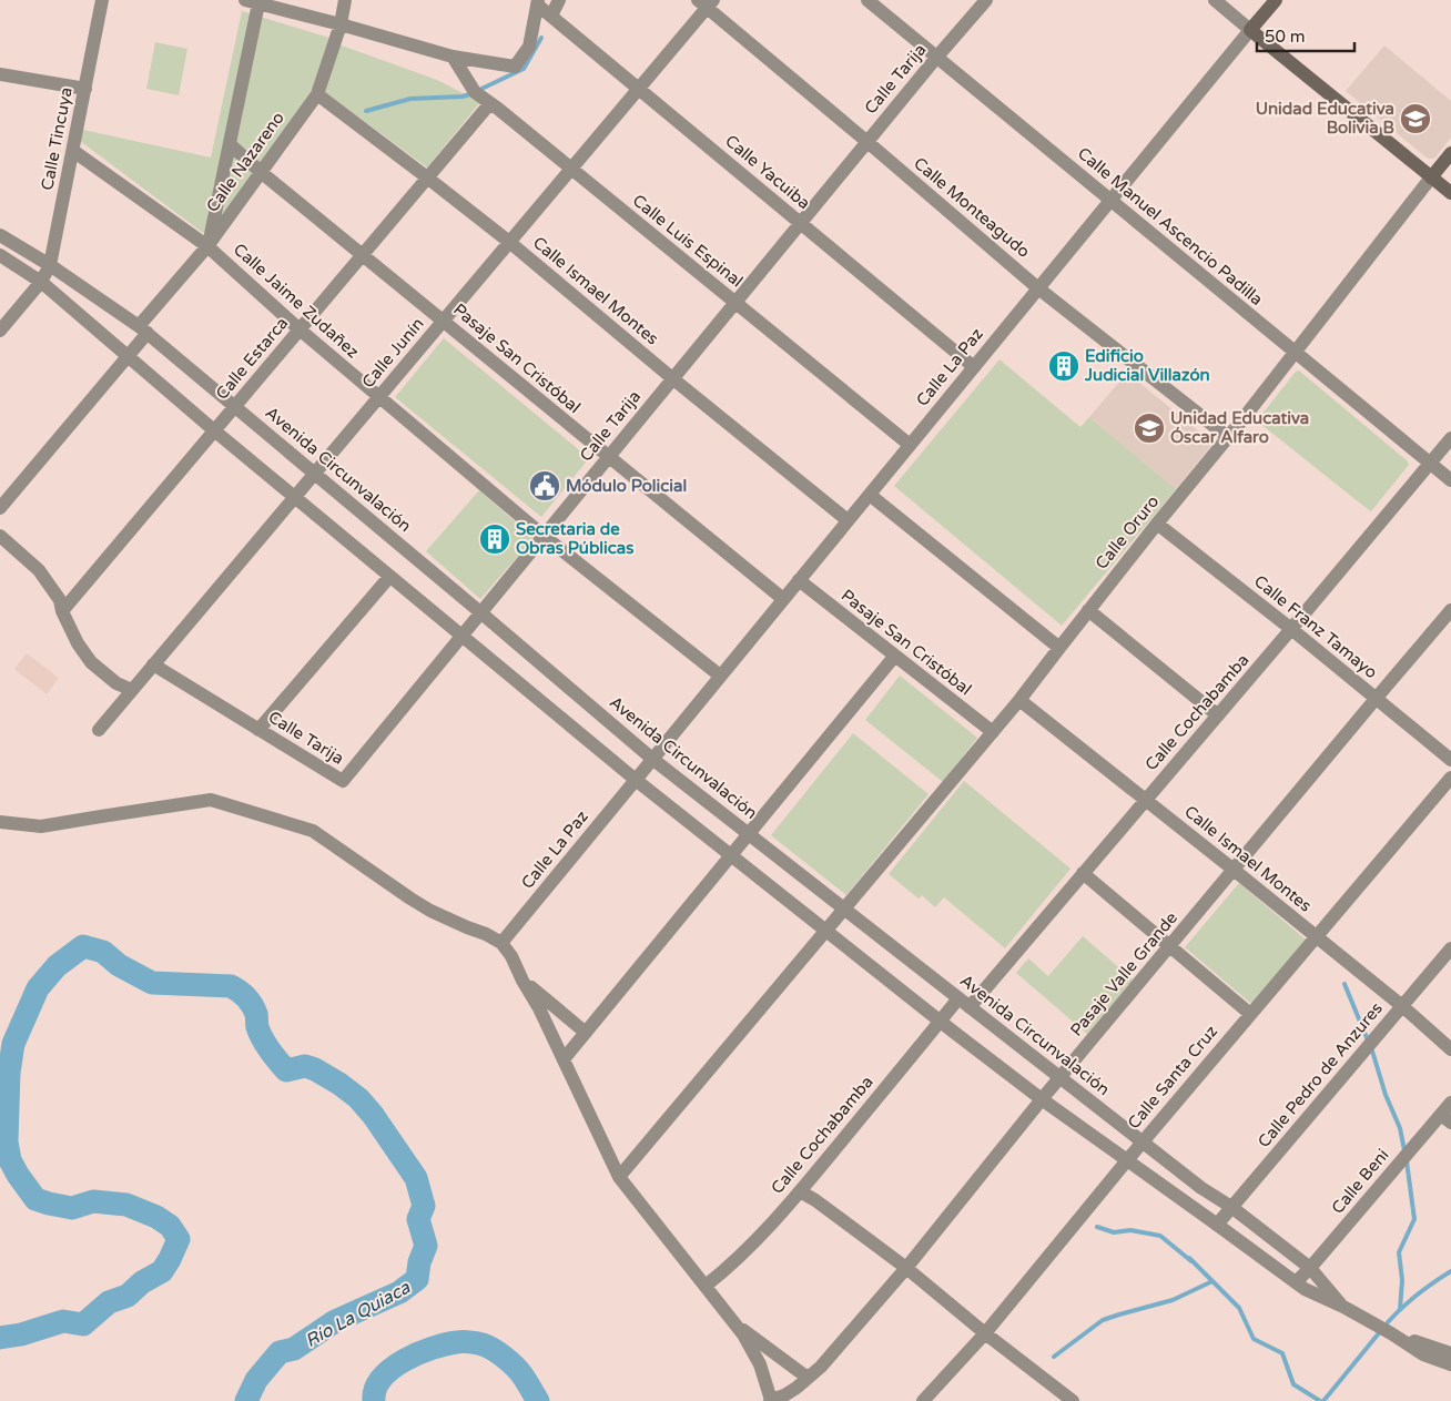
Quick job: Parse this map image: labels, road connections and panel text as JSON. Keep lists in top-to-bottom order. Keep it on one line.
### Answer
{"streets":{"main road":["Calle La Paz","Calle Oruro"],"street":["Calle Tarija","Calle Tincuya","Calle Nazareno","Calle Yacuiba","Calle Monteagudo","Calle Manuel Ascencio Padilla","Calle Luis Espinal","Calle Ismael Montes","Calle Jaime Zudañez","Calle Junín","Calle Estarca","Pasaje San Cristóbal","Avenida Circunvalación","Calle Franz Tamayo","Calle Cochabamba","Pasaje Valle Grande","Calle Pedro de Anzures","Calle Santa Cruz","Calle Beni"]},"crossings":[["Calle Tarija","Calle Yacuiba"],["Calle Tarija","Calle Monteagudo"],["Calle Tarija","Calle Manuel Ascencio Padilla"],["Calle Tarija","Calle Luis Espinal"],["Calle Tarija","Calle Ismael Montes"],["Calle Tarija","Calle Jaime Zudañez"],["Calle Tarija","Calle Junín"],["Calle Tarija","Pasaje San Cristóbal"],["Calle Tarija","Avenida Circunvalación"],["Calle Tincuya","Calle Jaime Zudañez"],["Calle Tincuya","Avenida Circunvalación"],["Calle Nazareno","Calle Ismael Montes"],["Calle Nazareno","Calle Jaime Zudañez"],["Calle Nazareno","Pasaje San Cristóbal"],["Calle Nazareno","Avenida Circunvalación"],["Calle Yacuiba","Calle Junín"],["Calle Yacuiba","Calle La Paz"],["Calle Monteagudo","Calle Junín"],["Calle Monteagudo","Calle La Paz"],["Calle Monteagudo","Calle Oruro"],["Calle Manuel Ascencio Padilla","Calle La Paz"],["Calle Manuel Ascencio Padilla","Calle Oruro"],["Calle Manuel Ascencio Padilla","Calle Cochabamba"],["Calle Luis Espinal","Calle Junín"],["Calle Luis Espinal","Calle Estarca"],["Calle Luis Espinal","Calle La Paz"],["Calle Ismael Montes","Calle Junín"],["Calle Ismael Montes","Calle Estarca"],["Calle Ismael Montes","Calle La Paz"],["Calle Ismael Montes","Calle Oruro"],["Calle Ismael Montes","Calle Cochabamba"],["Calle Ismael Montes","Pasaje Valle Grande"],["Calle Ismael Montes","Calle Pedro de Anzures"],["Calle Ismael Montes","Calle Santa Cruz"],["Calle Jaime Zudañez","Calle Junín"],["Calle Jaime Zudañez","Calle Estarca"],["Calle Jaime Zudañez","Calle La Paz"],["Calle Junín","Pasaje San Cristóbal"],["Calle Junín","Avenida Circunvalación"],["Calle Estarca","Pasaje San Cristóbal"],["Calle Estarca","Avenida Circunvalación"],["Pasaje San Cristóbal","Calle La Paz"],["Pasaje San Cristóbal","Calle Oruro"],["Calle La Paz","Avenida Circunvalación"],["Avenida Circunvalación","Calle Oruro"],["Avenida Circunvalación","Calle Cochabamba"],["Avenida Circunvalación","Pasaje Valle Grande"],["Avenida Circunvalación","Calle Pedro de Anzures"],["Avenida Circunvalación","Calle Santa Cruz"],["Avenida Circunvalación","Calle Beni"],["Calle Oruro","Calle Franz Tamayo"],["Calle Franz Tamayo","Calle Cochabamba"],["Calle Franz Tamayo","Pasaje Valle Grande"]],"water":["Río La Quiaca"],"places":{"school or university":["Unidad Educativa Bolivia B","Unidad Educativa Óscar Alfaro"],"building":["Edificio Judicial Villazón","Secretaria de Obras Públicas"],"public building":["Módulo Policial"]},"scale_bar":"50 m"}
